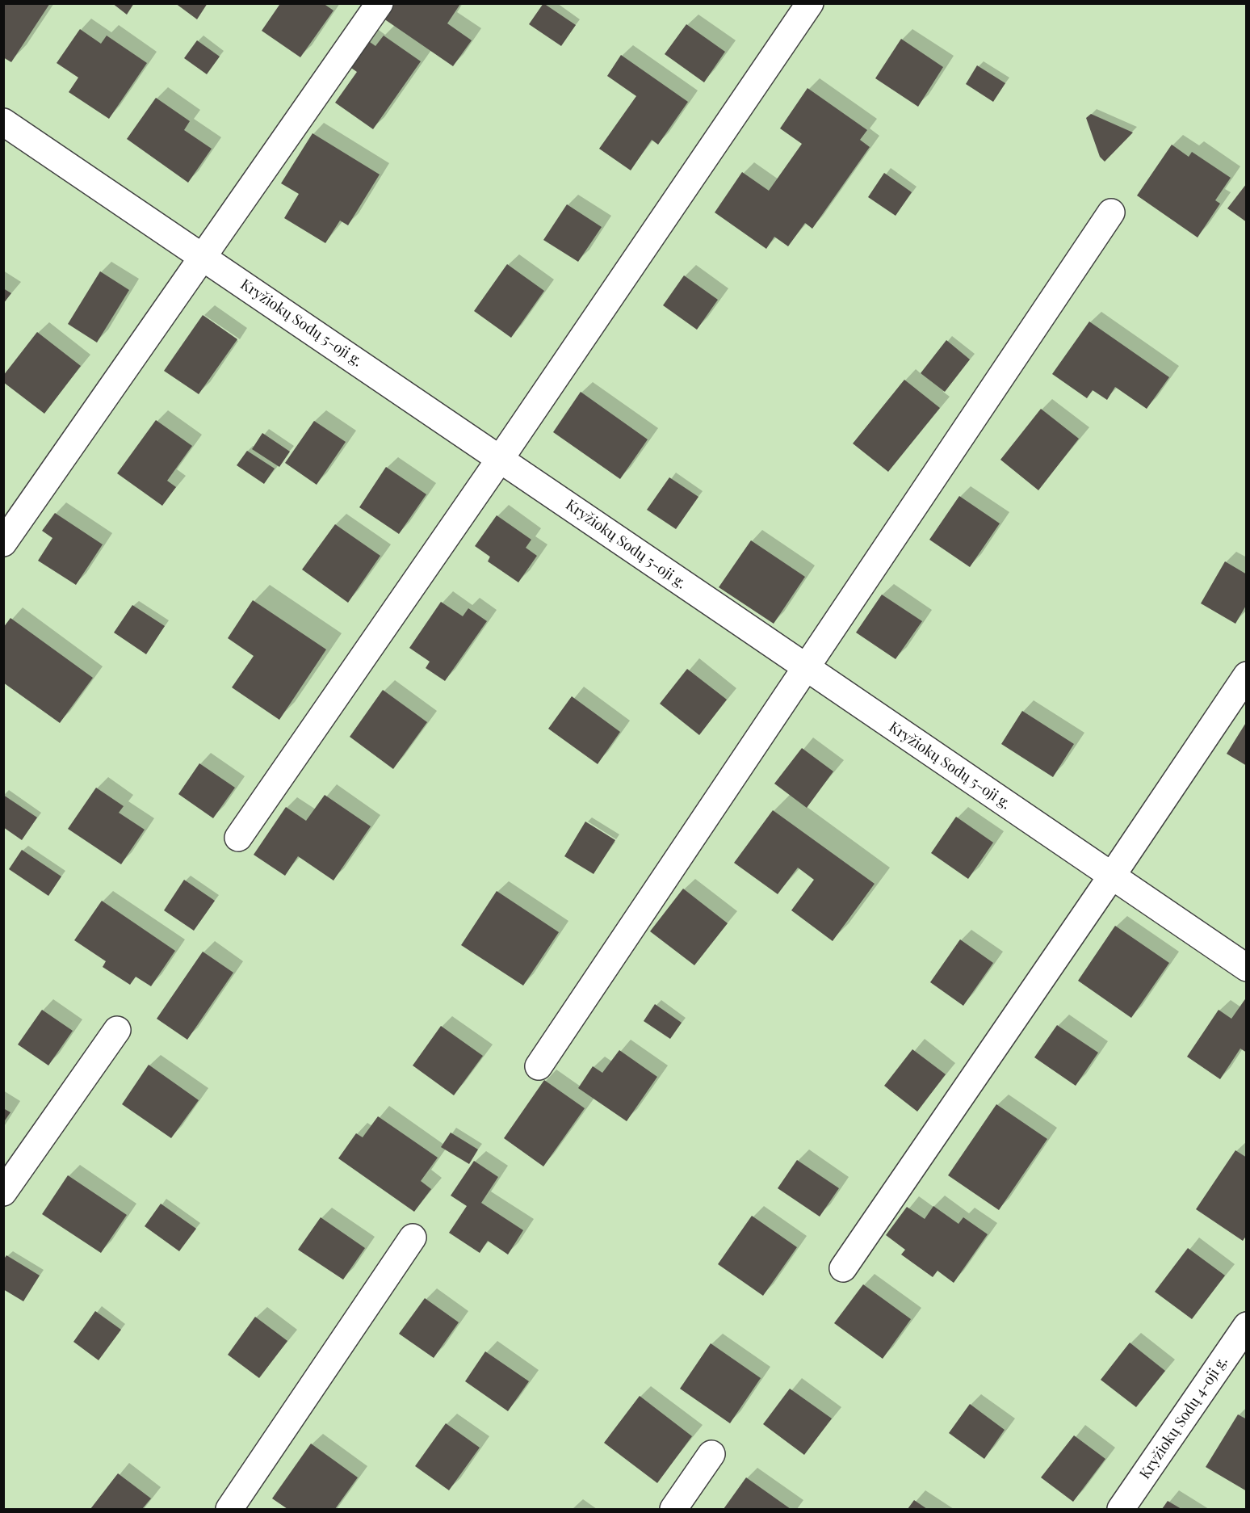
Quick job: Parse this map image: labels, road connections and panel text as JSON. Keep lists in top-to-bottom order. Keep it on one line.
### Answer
{"streets":{"street":["Kryžiokų Sodų 5-oji g.","Kryžiokų Sodų 4-oji g."]}}
